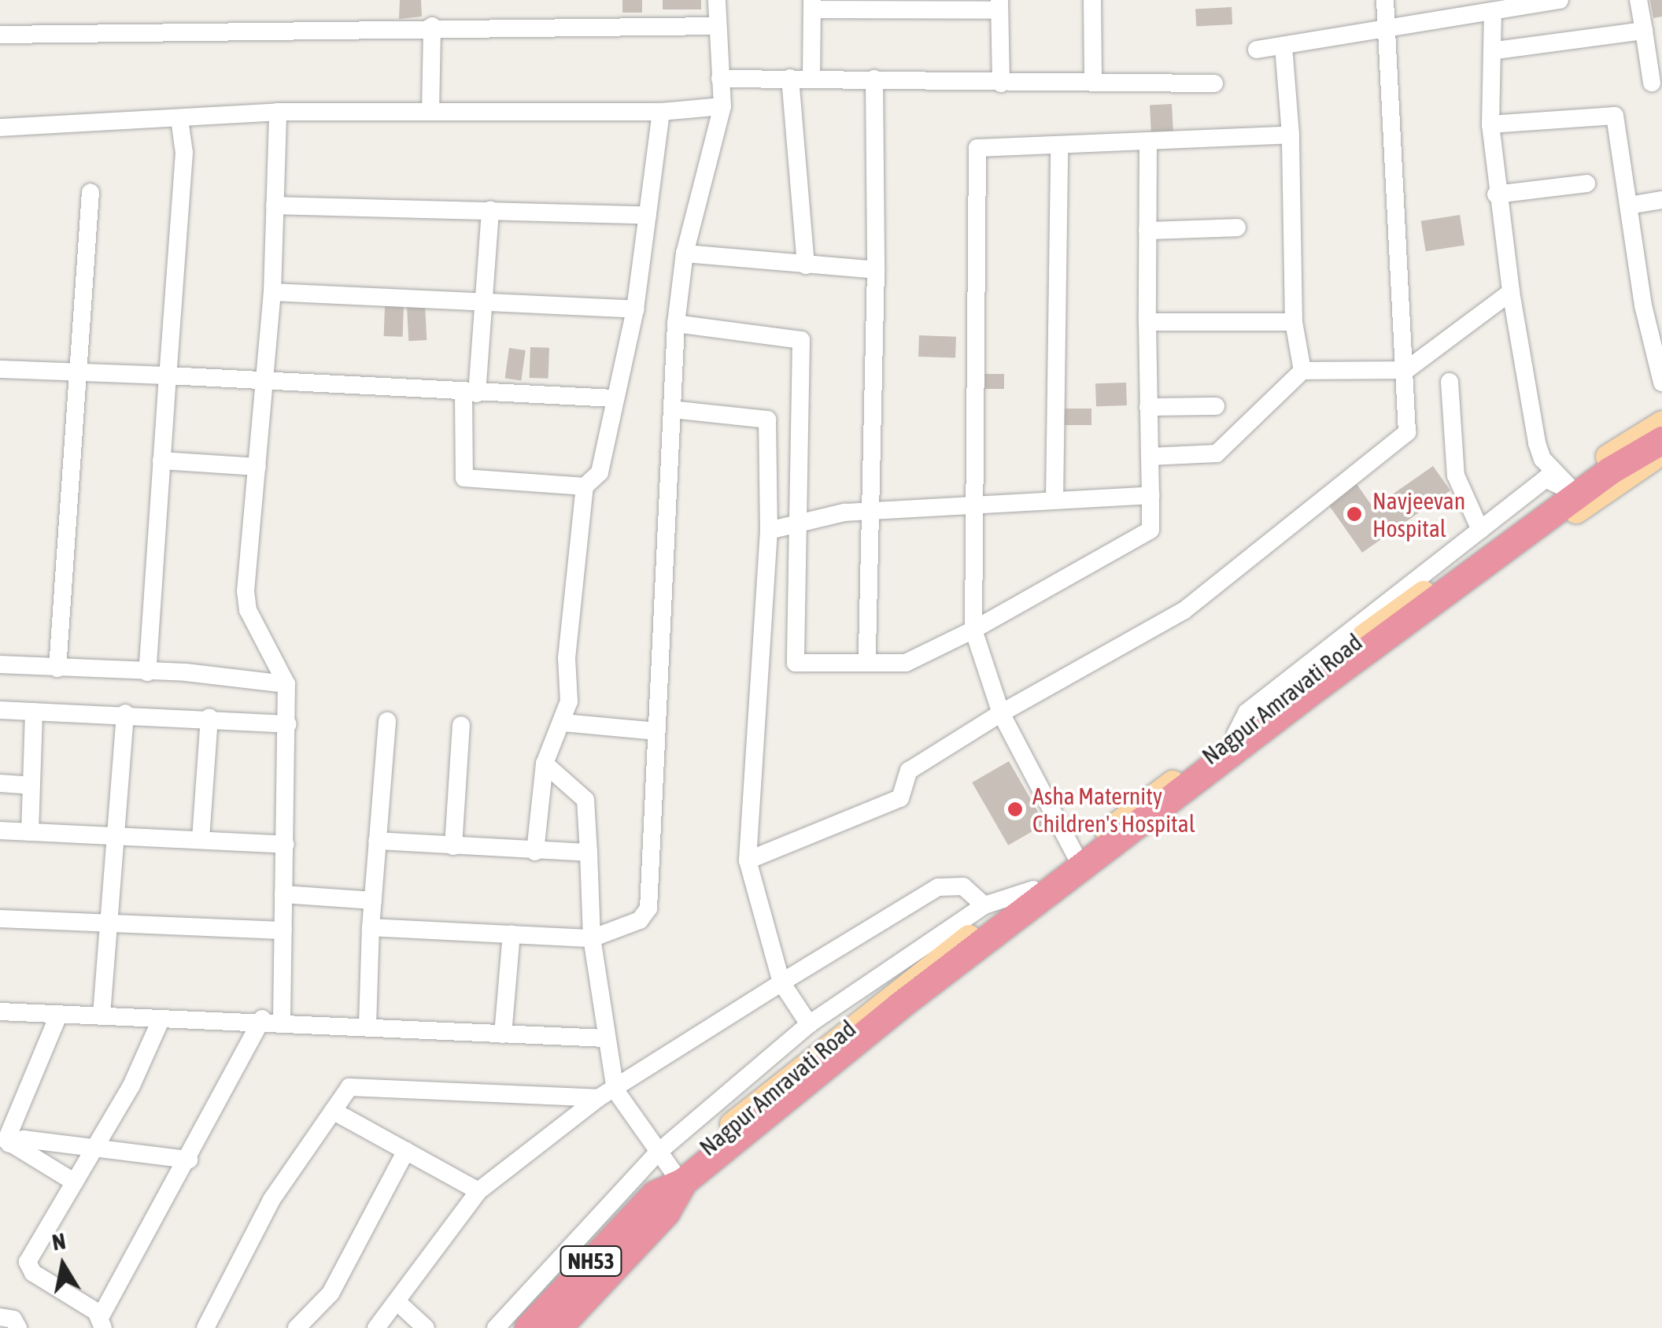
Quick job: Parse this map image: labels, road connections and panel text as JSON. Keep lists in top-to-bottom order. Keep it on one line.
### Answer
{"streets":{"highway":["Nagpur Amravati Road","NH53"]},"places":["Navjeevan Hospital","Asha Maternity Children's Hospital"],"north":"top"}
